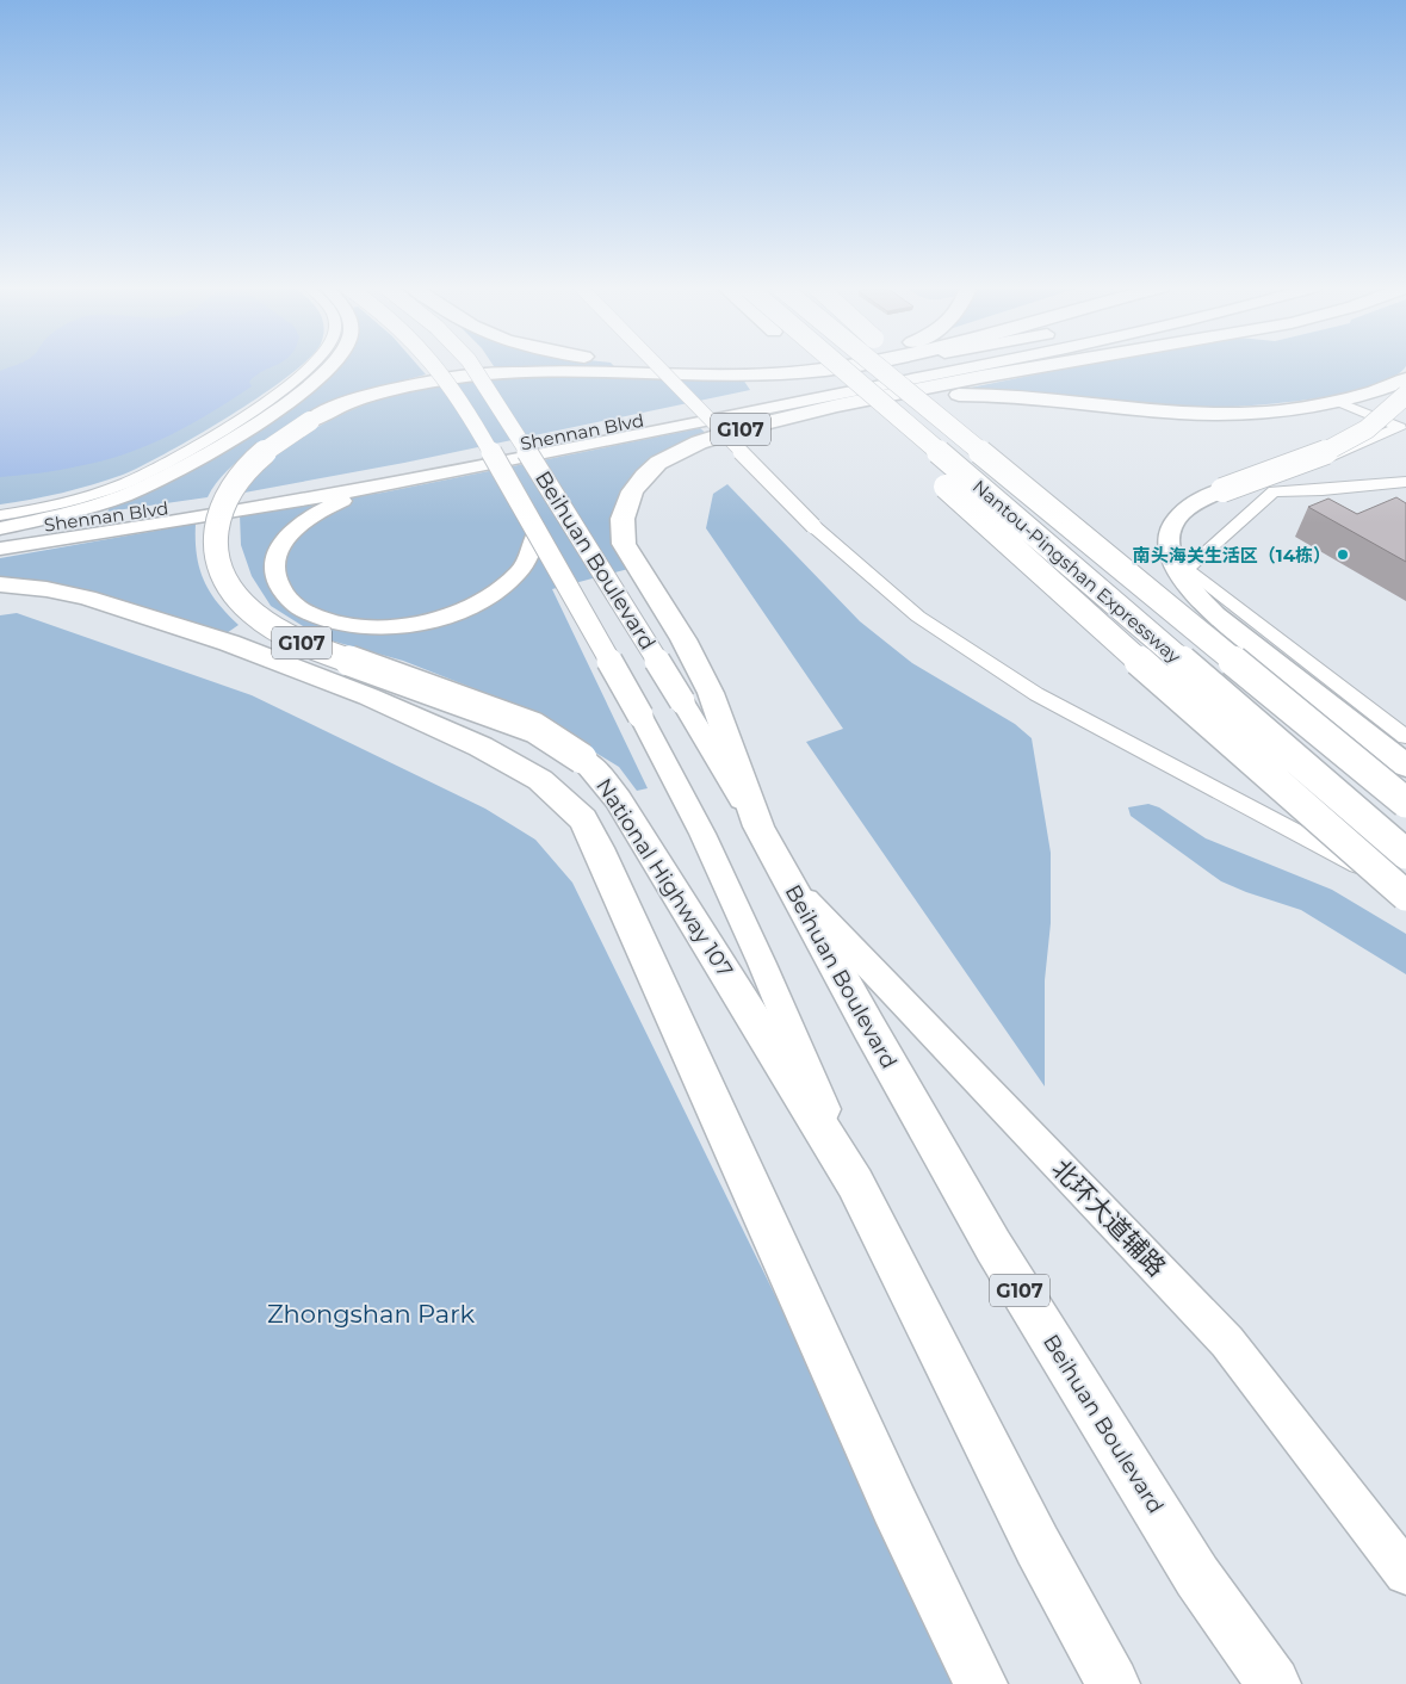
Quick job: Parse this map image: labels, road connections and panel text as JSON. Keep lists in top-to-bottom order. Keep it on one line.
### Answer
{"streets":{"highway":["G107","Beihuan Boulevard","Nantou-Pingshan Expressway","National Highway 107"],"main road":["Shennan Blvd","北环大道辅路"]},"crossings":[["G107","Beihuan Boulevard"],["Beihuan Boulevard","National Highway 107"],["Beihuan Boulevard","北环大道辅路"]],"parks":["Zhongshan Park"],"places":["南头海关生活区（14栋）"]}
